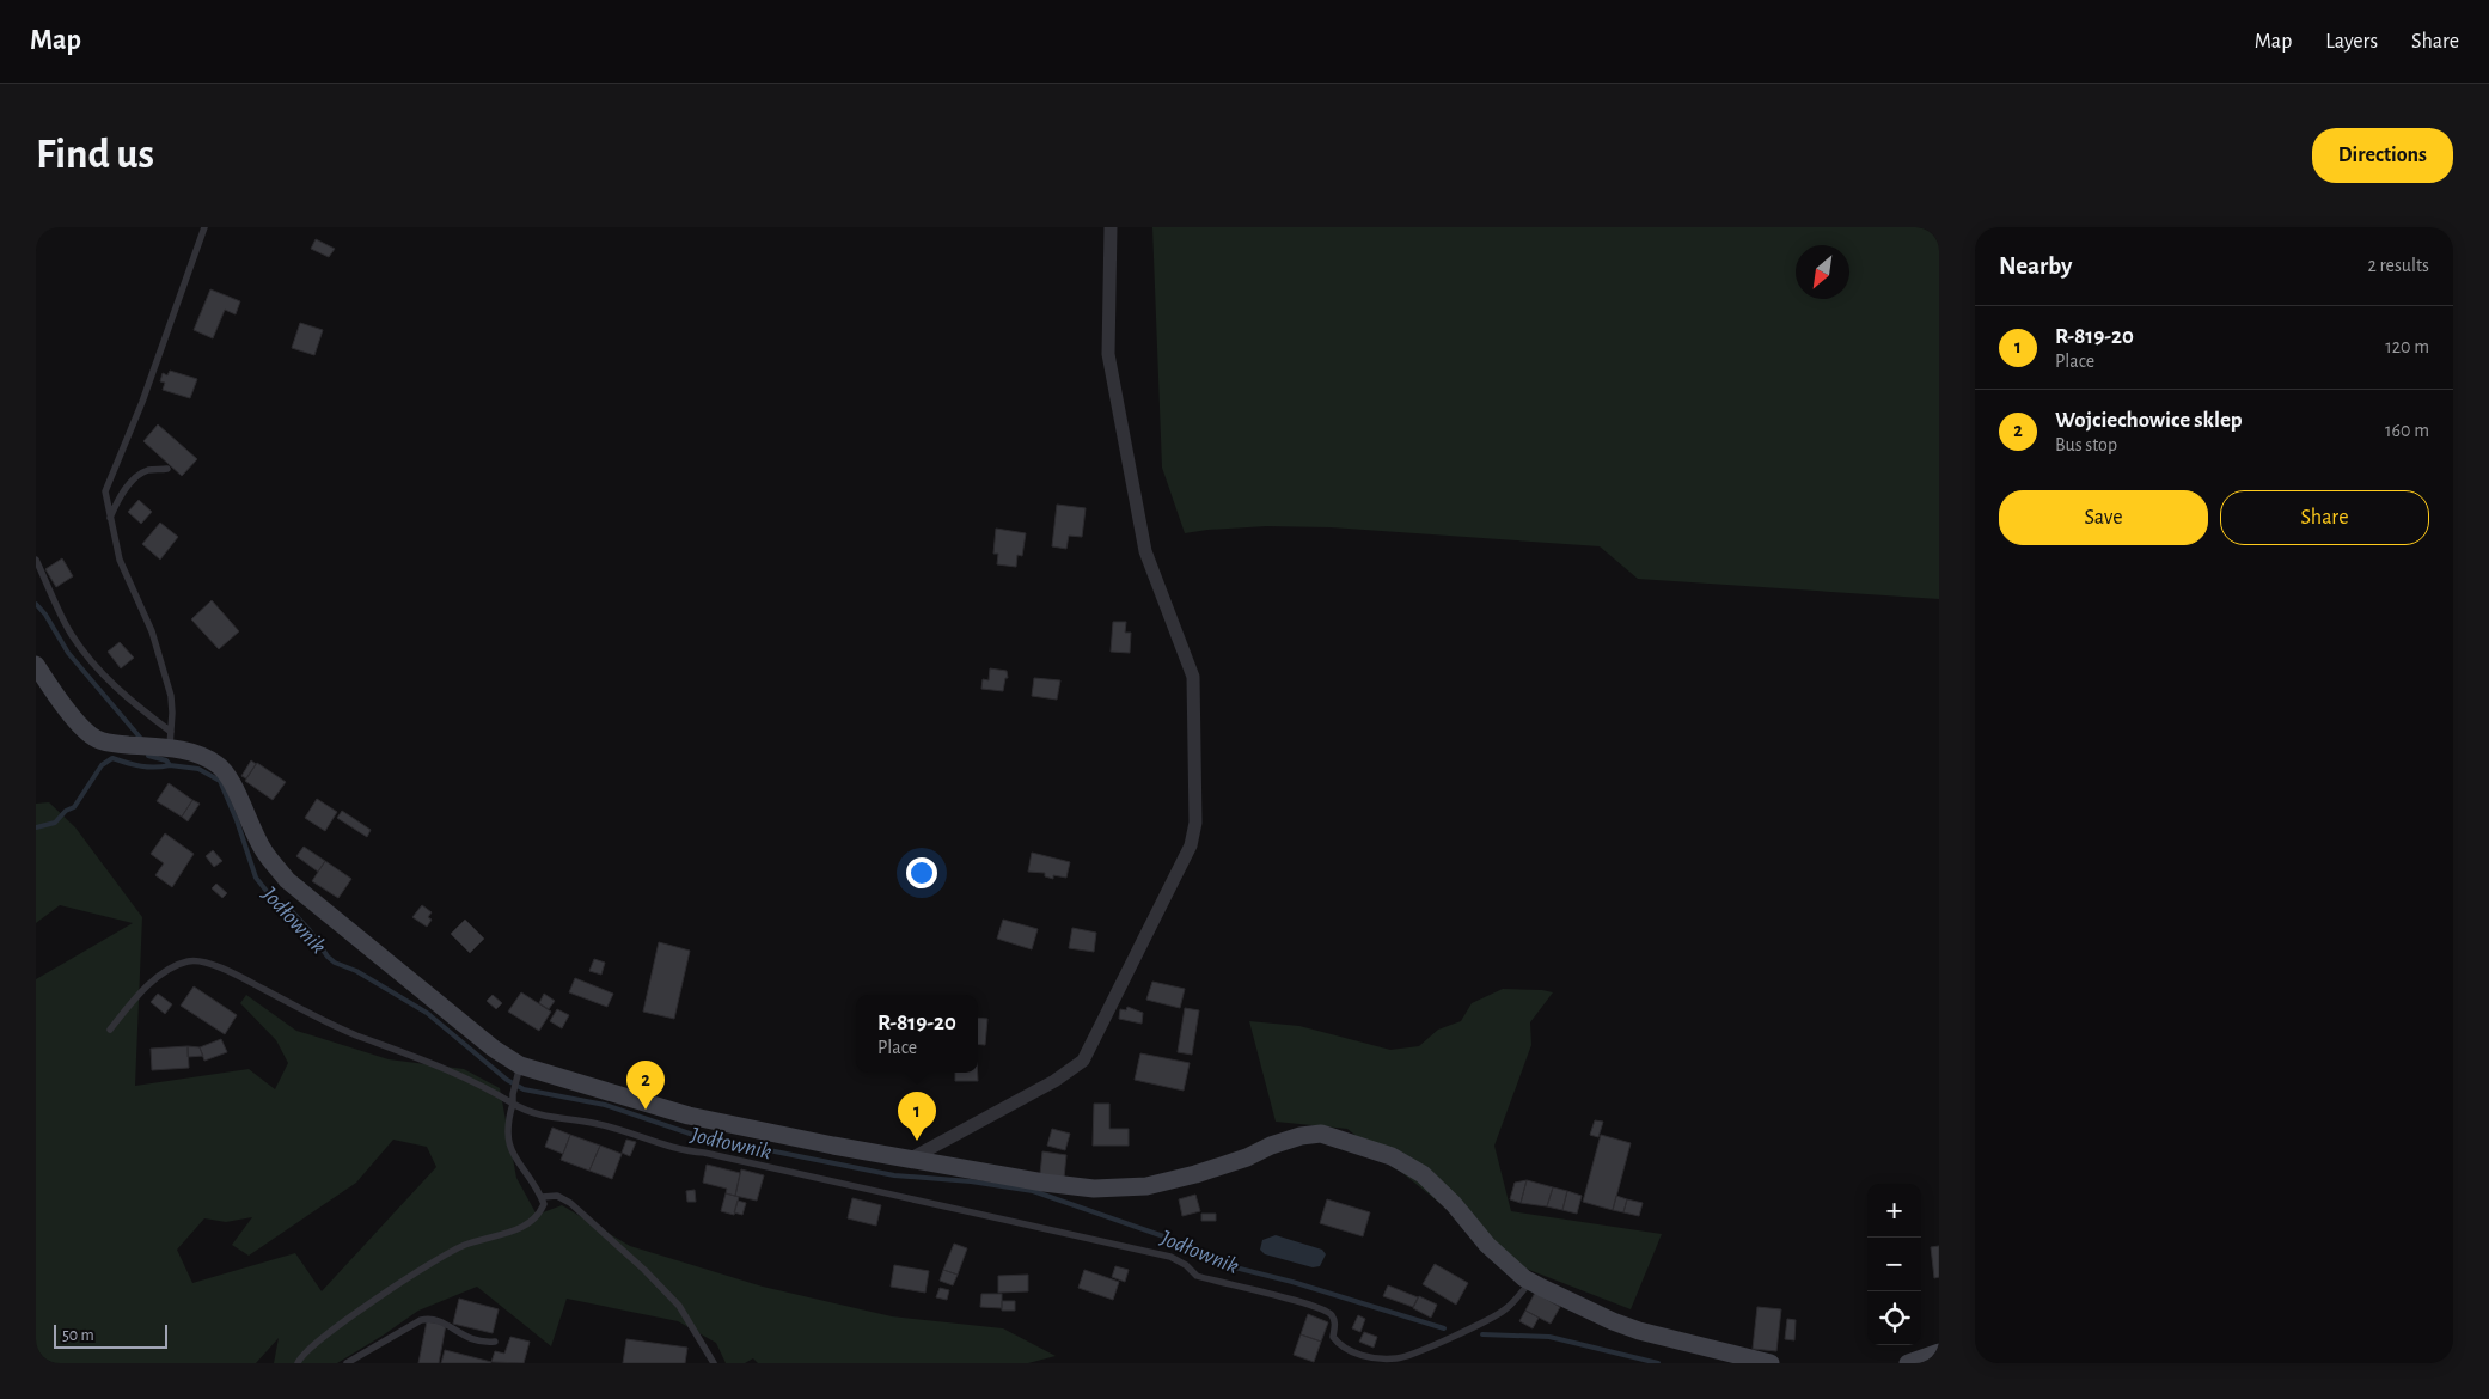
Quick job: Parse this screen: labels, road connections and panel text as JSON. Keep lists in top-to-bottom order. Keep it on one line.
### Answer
{"water":["Jodłownik"],"scale_bar":"50 m","north":"bottom left","page":{"header":"Map","nav":["Map","Layers","Share"],"buttons":["Directions",["Save","Share"]],"title":"Find us","heading":["Nearby","2 results"],"list":[{"mark":"1","name":"R-819-20","note":"Place","value":"120 m"},{"mark":"2","name":"Wojciechowice sklep","note":"Bus stop","value":"160 m"}],"popup":["R-819-20","Place"],"pins":["2","1"],"map_buttons":["+","−"],"scale":"50 m"}}
